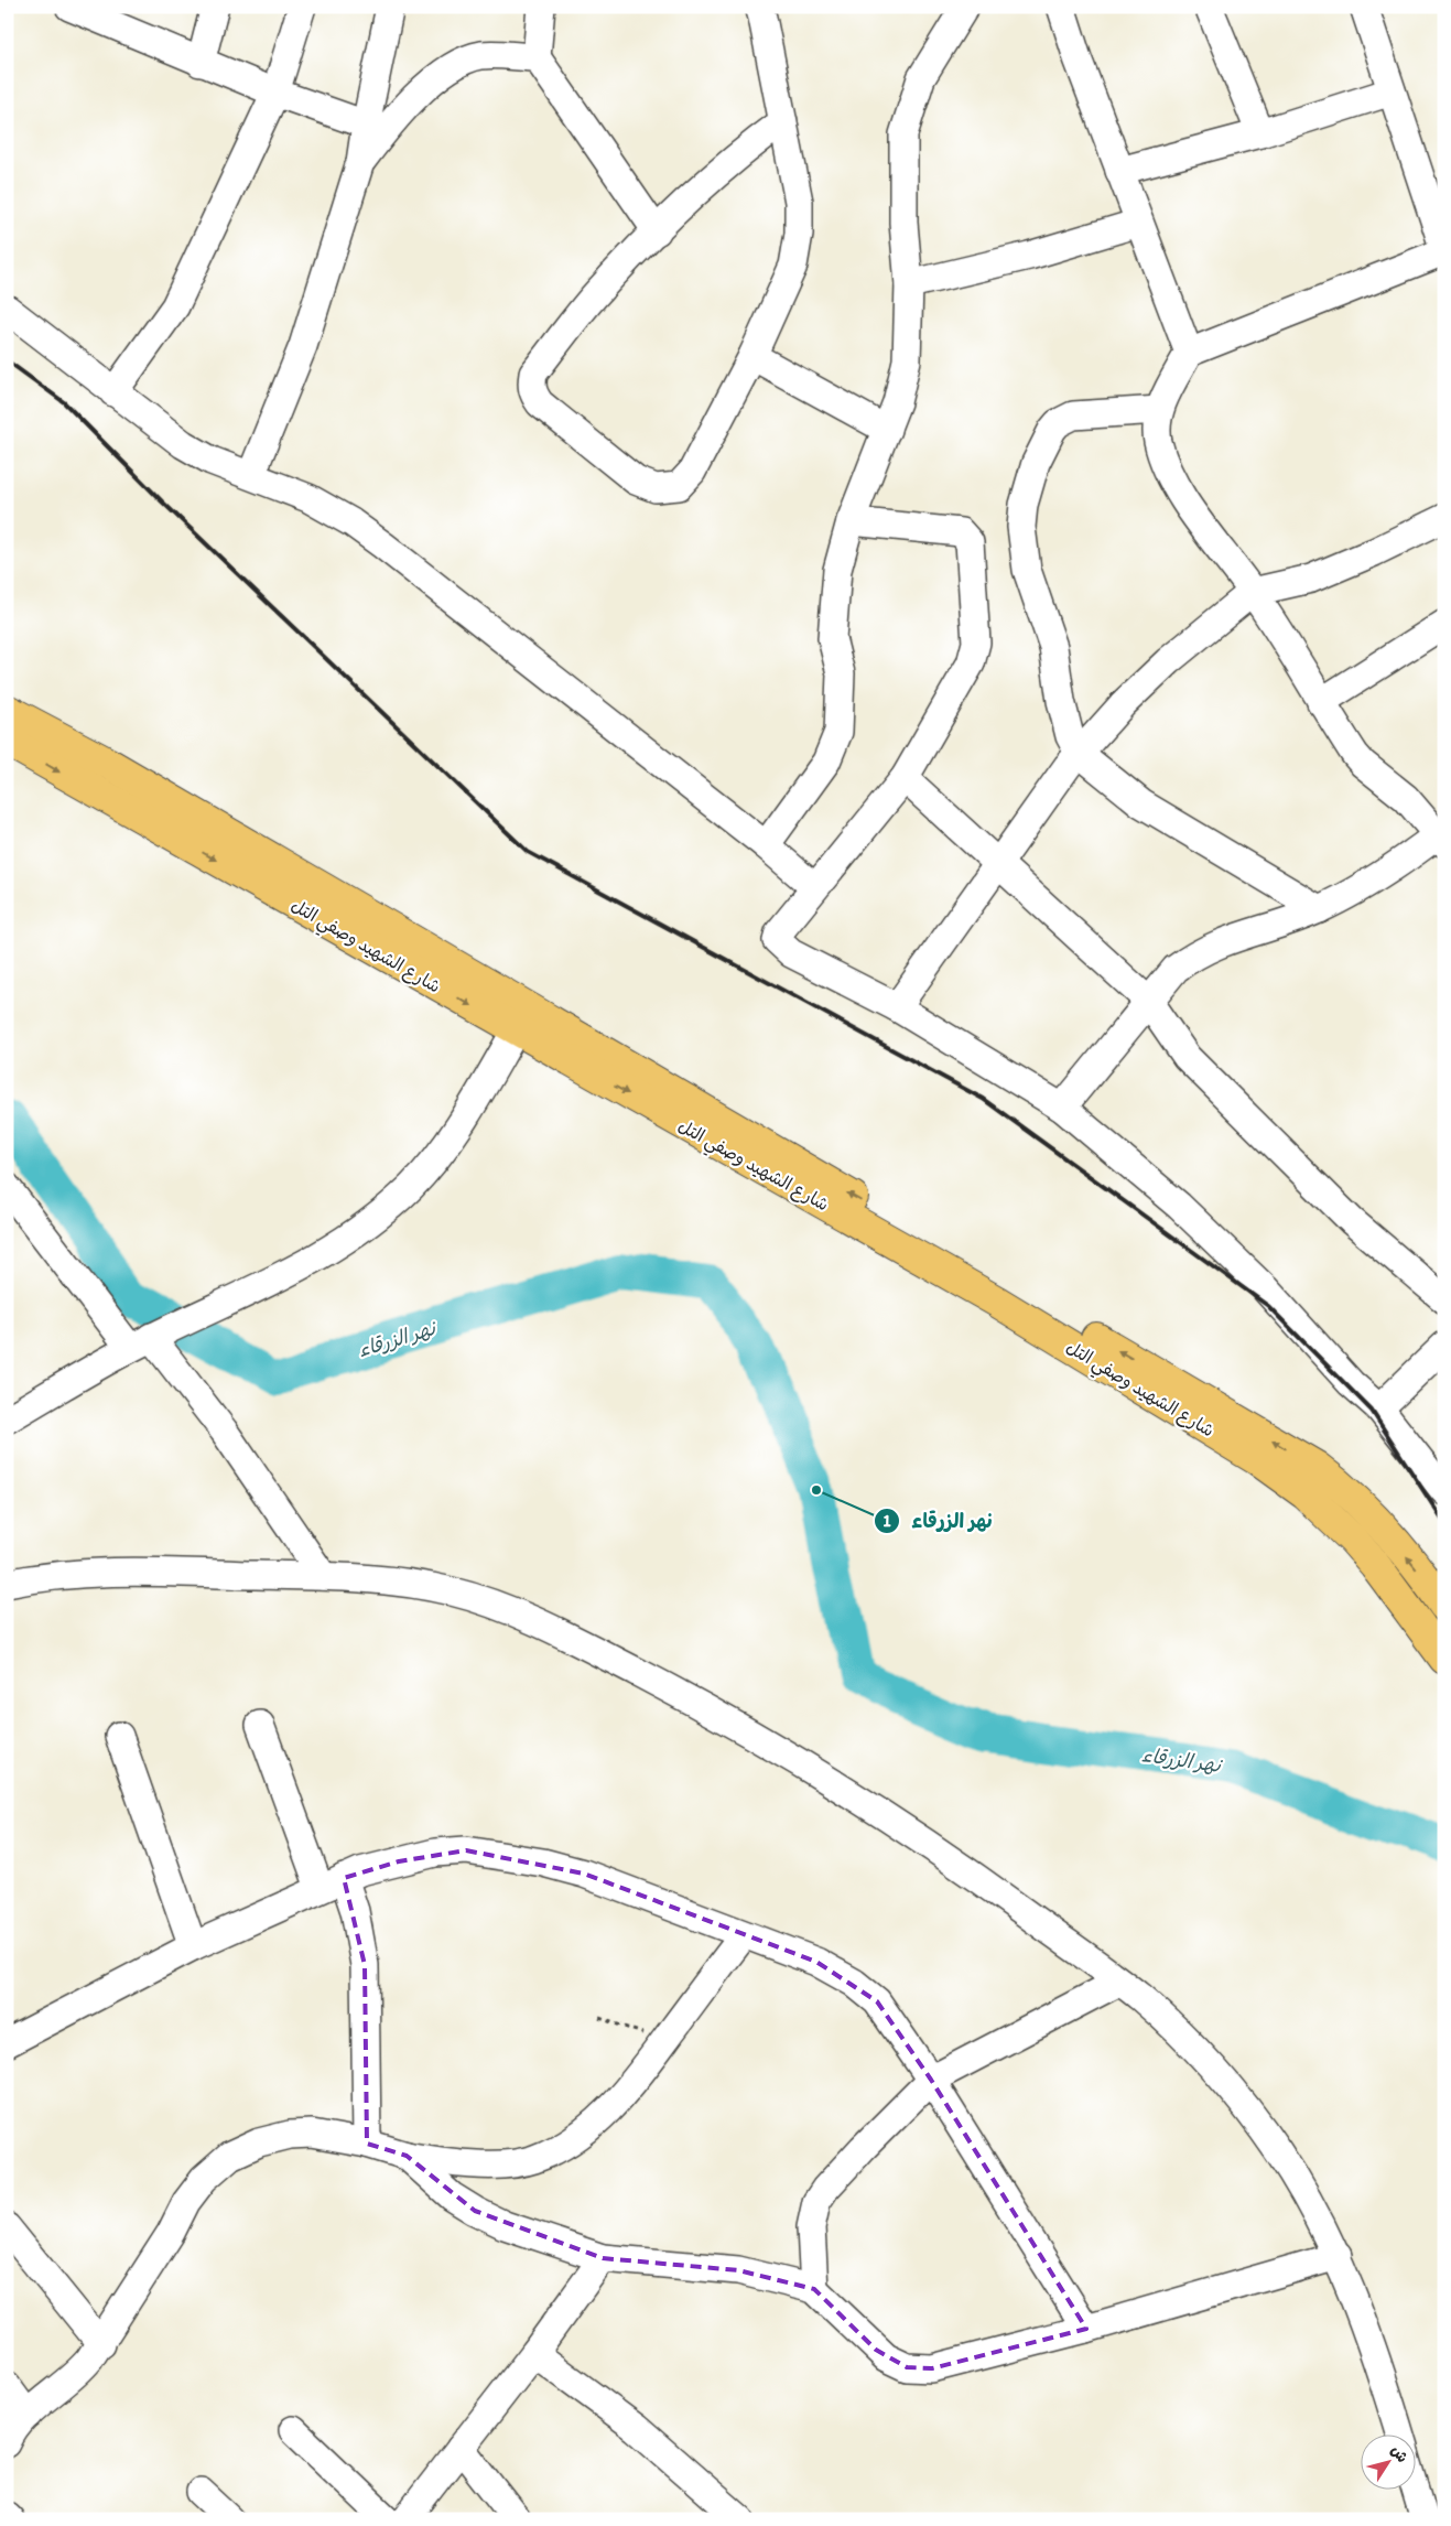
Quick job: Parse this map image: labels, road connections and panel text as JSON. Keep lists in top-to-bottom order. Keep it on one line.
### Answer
{"streets":{"main road":["شارع الشهيد وصفي التل"]},"water":["نهر الزرقاء"],"places":["نهر الزرقاء"],"north":"top right"}
